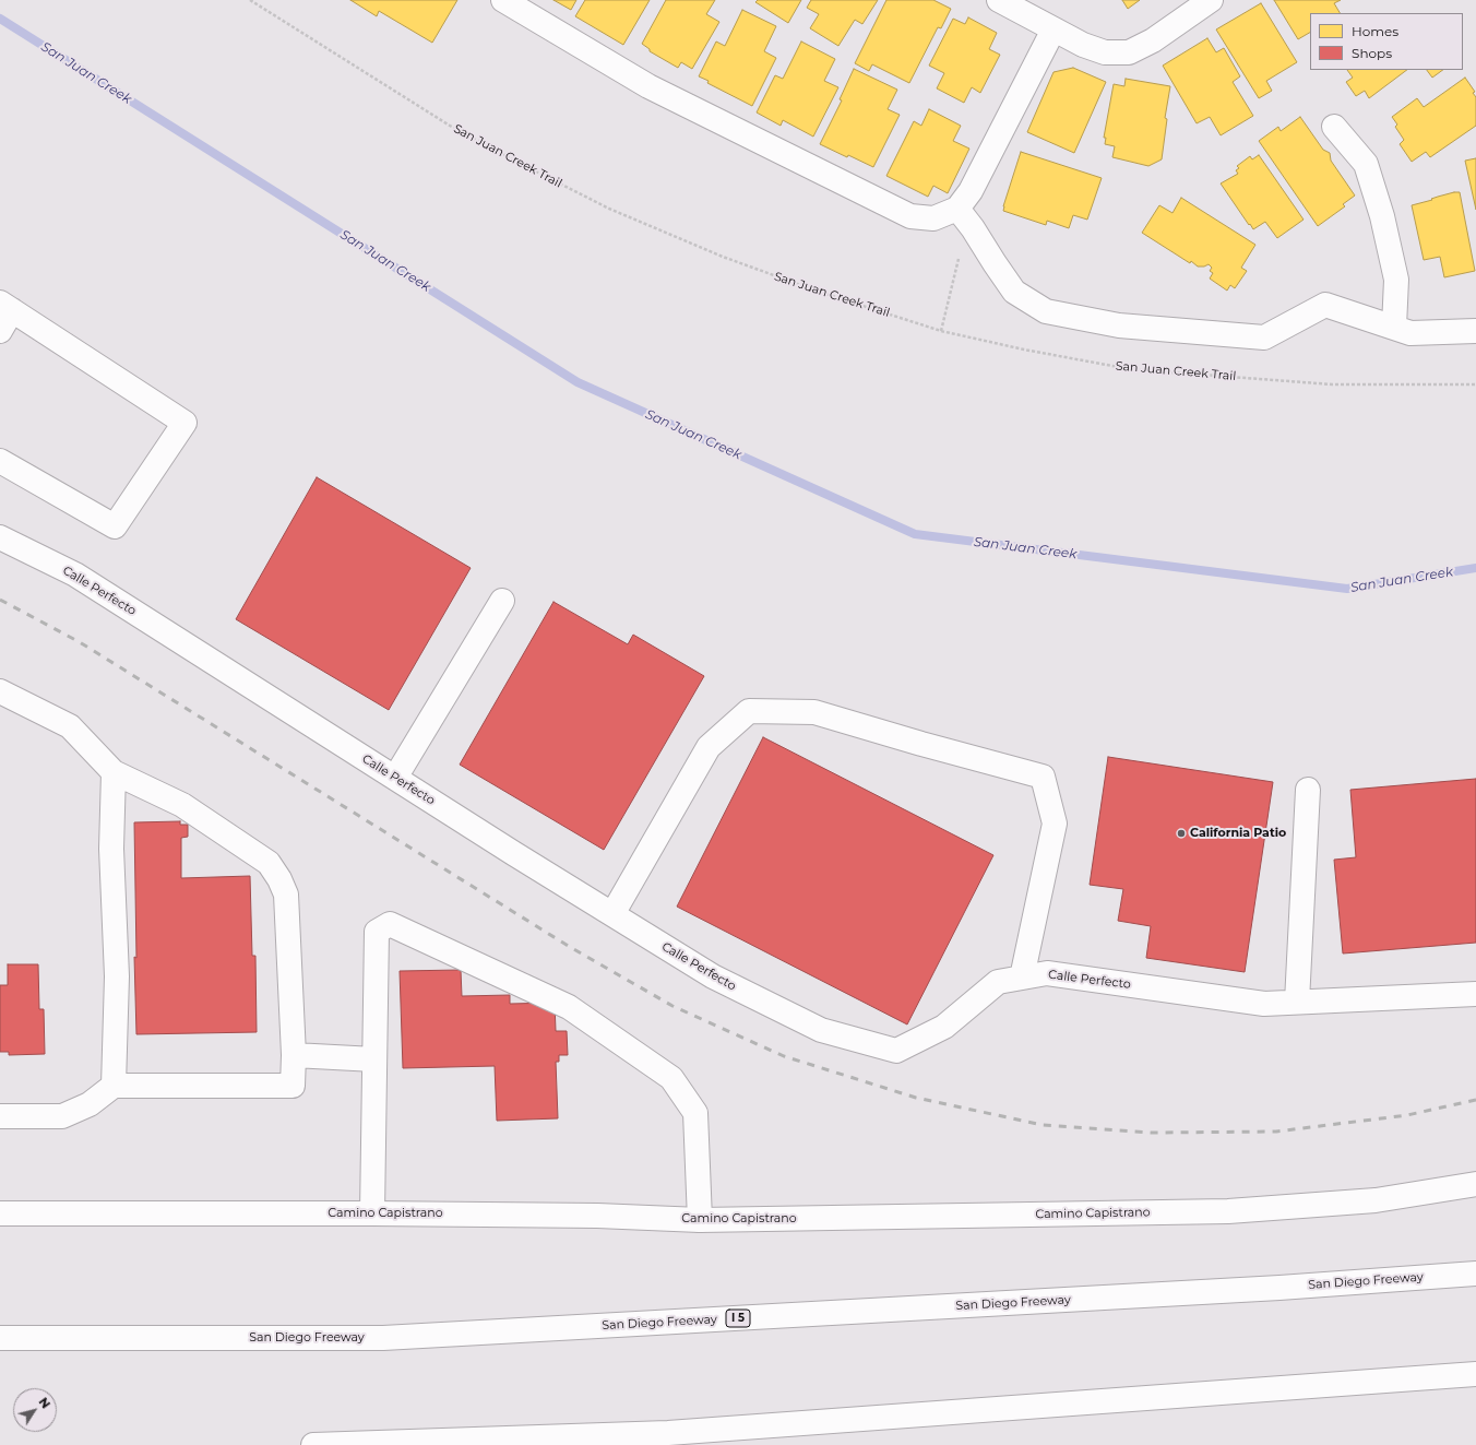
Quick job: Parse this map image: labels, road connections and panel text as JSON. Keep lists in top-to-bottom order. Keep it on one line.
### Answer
{"streets":{"main road":["Calle Perfecto","Camino Capistrano","San Diego Freeway","I 5"],"path":["San Juan Creek Trail"]},"water":["San Juan Creek"],"places":["California Patio"],"legend":["Homes","Shops"],"north":"top right"}
